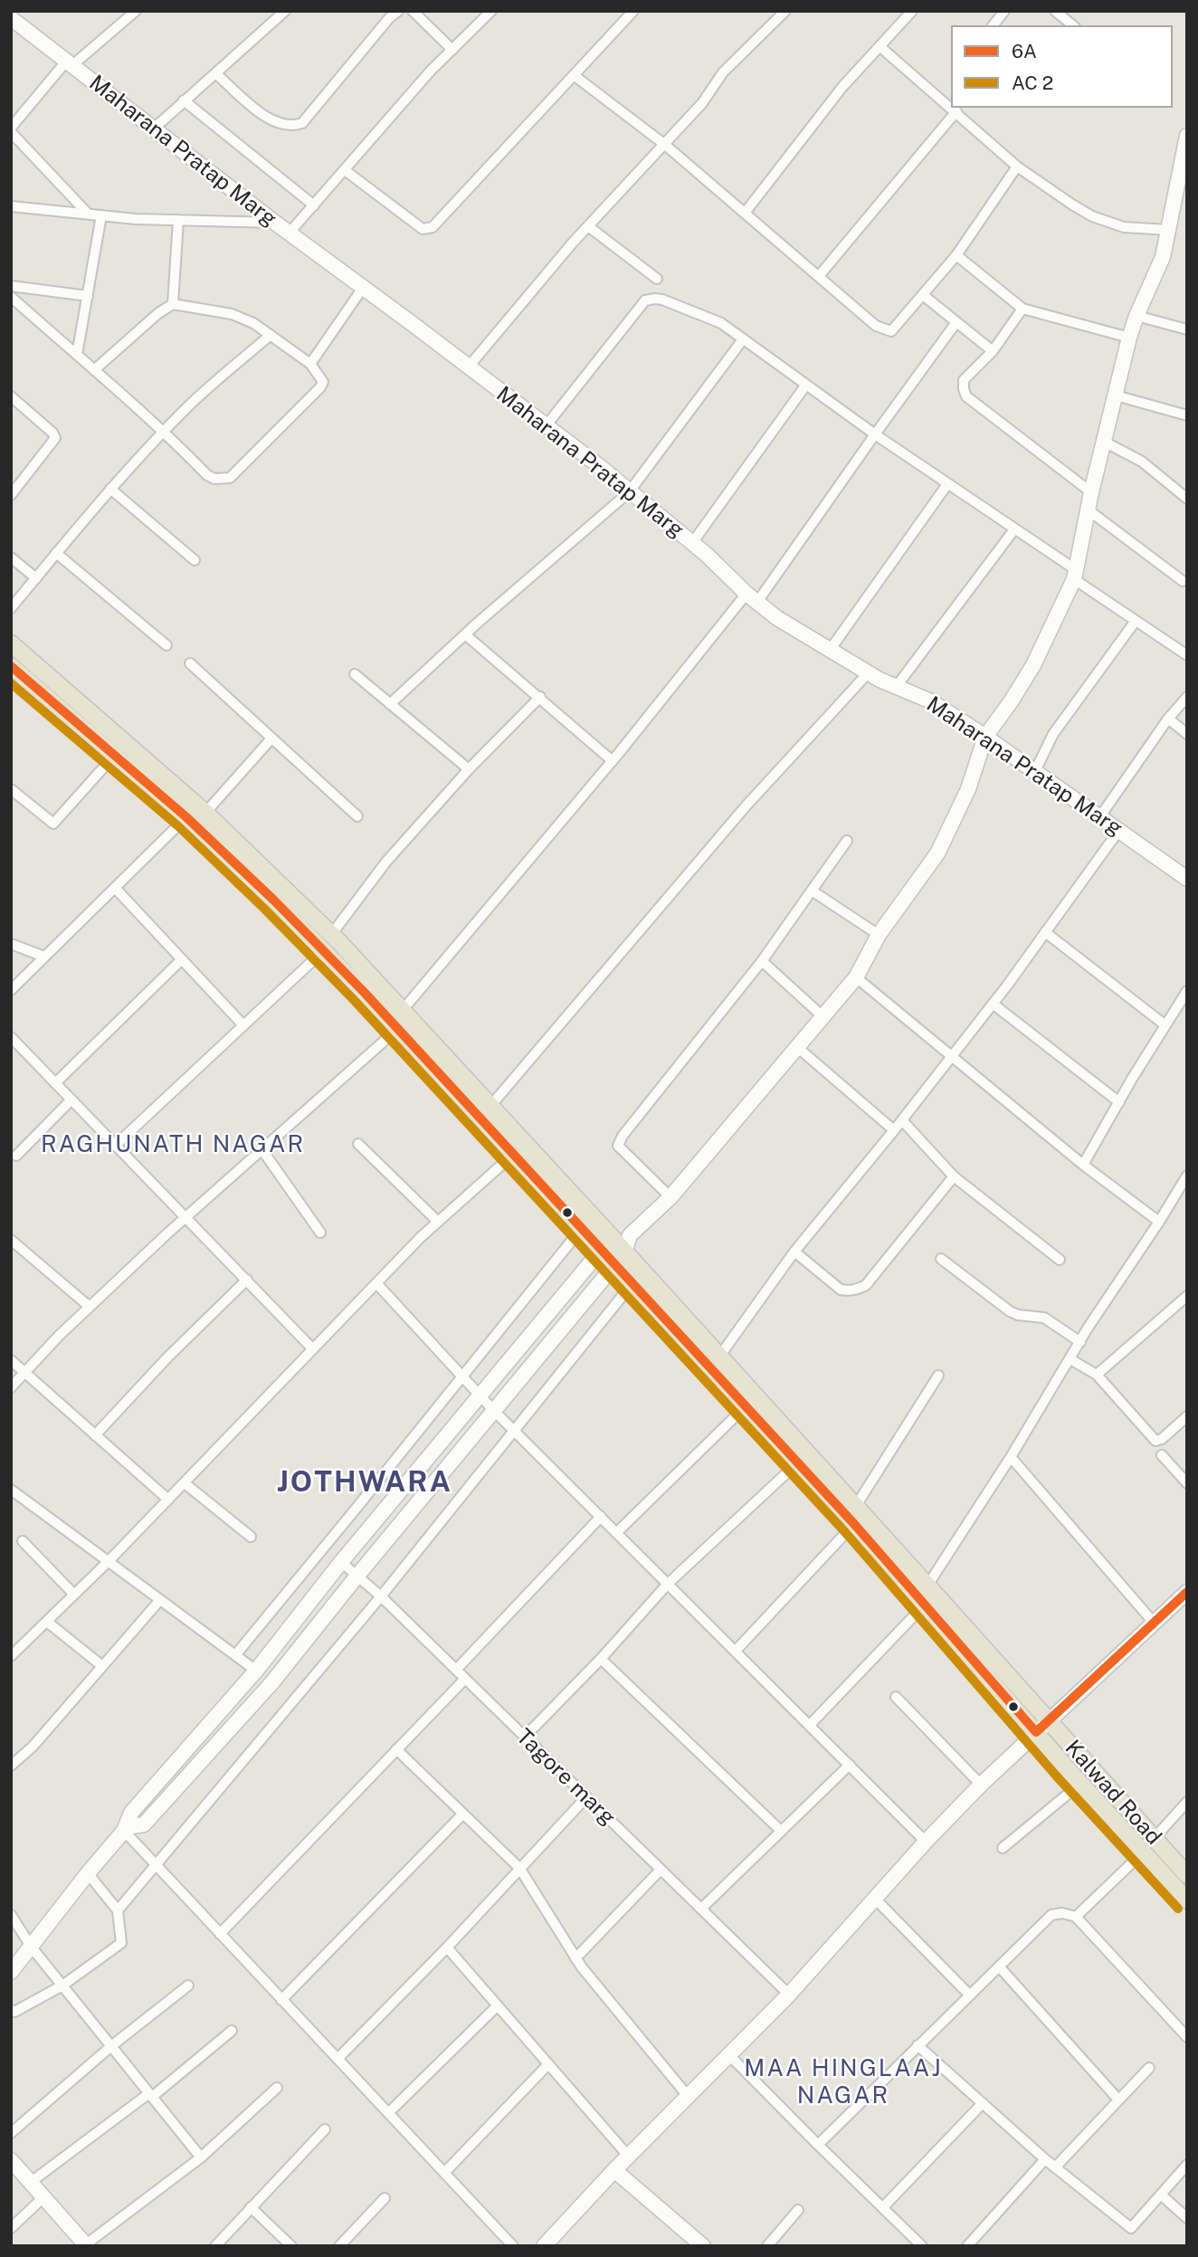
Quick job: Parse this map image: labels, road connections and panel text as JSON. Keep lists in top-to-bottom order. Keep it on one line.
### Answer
{"streets":{"main road":["Kalwad Road"],"street":["Maharana Pratap Marg","Tagore marg"]},"districts":["RAGHUNATH NAGAR","JOTHWARA","MAA HINGLAAJ NAGAR"],"lines":["transit line 6A"],"legend":["6A","AC 2"]}
